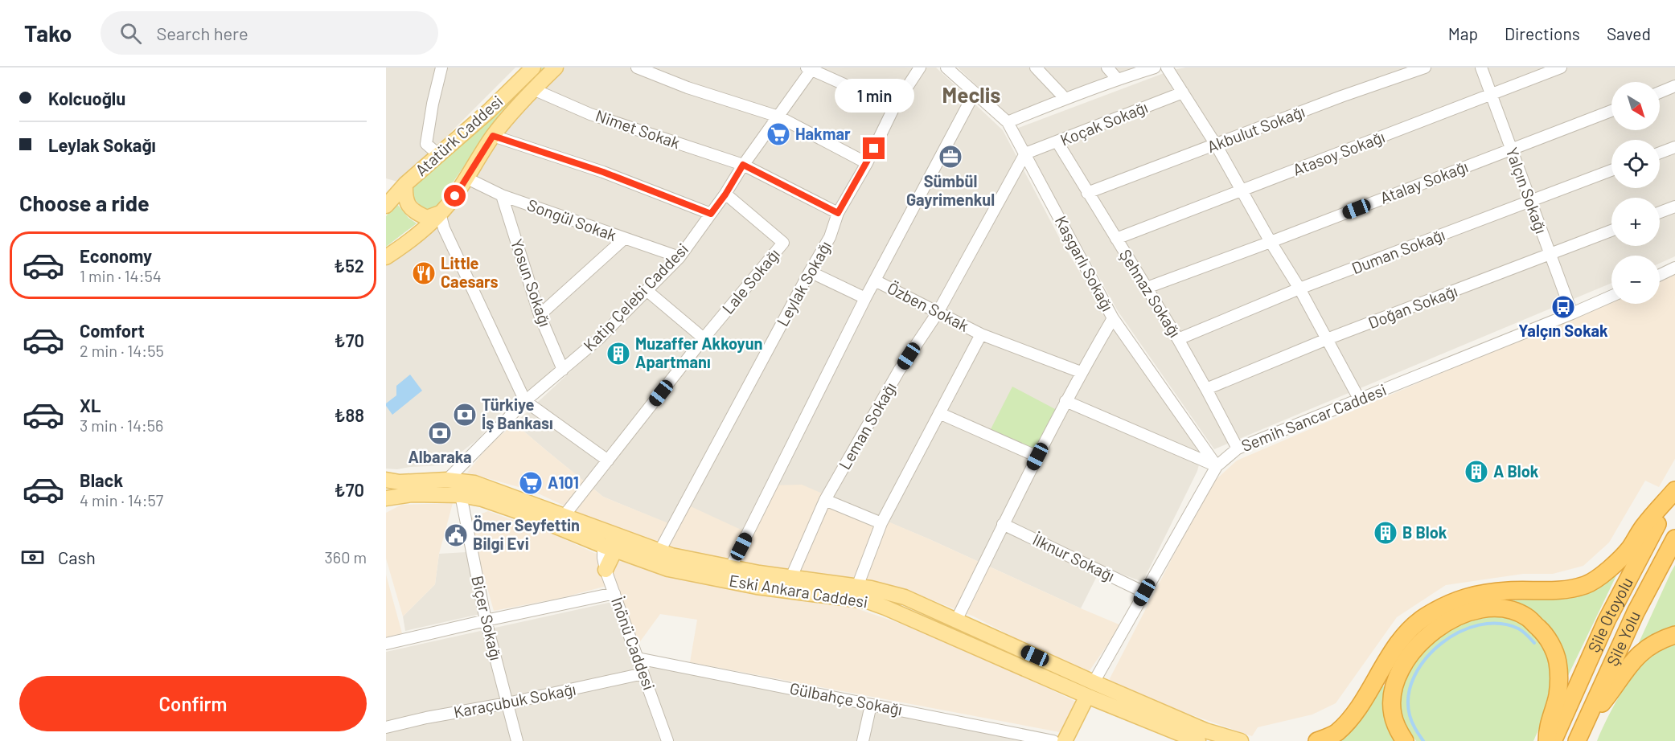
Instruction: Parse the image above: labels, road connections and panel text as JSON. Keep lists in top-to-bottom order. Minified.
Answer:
{"streets":{"highway":["Şile Otoyolu","Şile Yolu"],"main road":["Atatürk Caddesi","Eski Ankara Caddesi"],"street":["Koçak Sokağı","Nimet Sokak","Akbulut Sokağı","Atasoy Sokağı","Atalay Sokağı","Yalçın Sokağı","Songül Sokak","Duman Sokağı","Kaşgarlı Sokağı","Lale Sokağı","Yosun Sokağı","Leylak Sokağı","Şehnaz Sokağı","Katip Çelebi Caddesi","Özben Sokak","Doğan Sokağı","Semih Sancar Caddesi","Leman Sokağı","İlknur Sokağı","Biçer Sokağı","İnönü Caddesi","Gülbahçe Sokağı","Karaçubuk Sokağı"]},"crossings":[["Koçak Sokağı","Kaşgarlı Sokağı"],["Koçak Sokağı","Şehnaz Sokağı"],["Koçak Sokağı","Leman Sokağı"],["Nimet Sokak","Atatürk Caddesi"],["Nimet Sokak","Leylak Sokağı"],["Nimet Sokak","Katip Çelebi Caddesi"],["Akbulut Sokağı","Şehnaz Sokağı"],["Atatürk Caddesi","Songül Sokak"],["Atasoy Sokağı","Yalçın Sokağı"],["Atasoy Sokağı","Şehnaz Sokağı"],["Atalay Sokağı","Yalçın Sokağı"],["Atalay Sokağı","Şehnaz Sokağı"],["Yalçın Sokağı","Duman Sokağı"],["Yalçın Sokağı","Doğan Sokağı"],["Yalçın Sokağı","Semih Sancar Caddesi"],["Songül Sokak","Yosun Sokağı"],["Songül Sokak","Katip Çelebi Caddesi"],["Duman Sokağı","Şehnaz Sokağı"],["Kaşgarlı Sokağı","Semih Sancar Caddesi"],["Kaşgarlı Sokağı","Leman Sokağı"],["Lale Sokağı","Katip Çelebi Caddesi"],["Lale Sokağı","Eski Ankara Caddesi"],["Yosun Sokağı","Katip Çelebi Caddesi"],["Leylak Sokağı","Eski Ankara Caddesi"],["Şehnaz Sokağı","Doğan Sokağı"],["Şehnaz Sokağı","Semih Sancar Caddesi"],["Katip Çelebi Caddesi","Eski Ankara Caddesi"],["Özben Sokak","Leman Sokağı"],["Semih Sancar Caddesi","İlknur Sokağı"],["Semih Sancar Caddesi","Eski Ankara Caddesi"],["Leman Sokağı","Eski Ankara Caddesi"],["Eski Ankara Caddesi","Biçer Sokağı"],["Biçer Sokağı","Karaçubuk Sokağı"],["İnönü Caddesi","Gülbahçe Sokağı"],["İnönü Caddesi","Karaçubuk Sokağı"]],"districts":["Meclis"],"places":{"supermarket":["Hakmar","A101"],"office":["Sümbül Gayrimenkul"],"restaurant":["Little Caesars"],"bus stop":["Yalçın Sokak"],"building":["Muzaffer Akkoyun Apartmanı","A Blok","B Blok"],"bank":["Türkiye İş Bankası","Albaraka"],"public building":["Ömer Seyfettin Bilgi Evi"]},"north":"bottom right","page":{"header":"Tako","search":"Search here","nav":["Map","Directions","Saved"],"banner":["Kolcuoğlu","Leylak Sokağı"],"bubble":"1 min","map_buttons":["+","−"],"heading":"Choose a ride","list":[{"name":"Economy","note":"1 min · 14:54","value":"₺52"},{"name":"Comfort","note":"2 min · 14:55","value":"₺70"},{"name":"XL","note":"3 min · 14:56","value":"₺88"},{"name":"Black","note":"4 min · 14:57","value":"₺70"}],"pay":["Cash","360 m"],"buttons":"Confirm"}}
